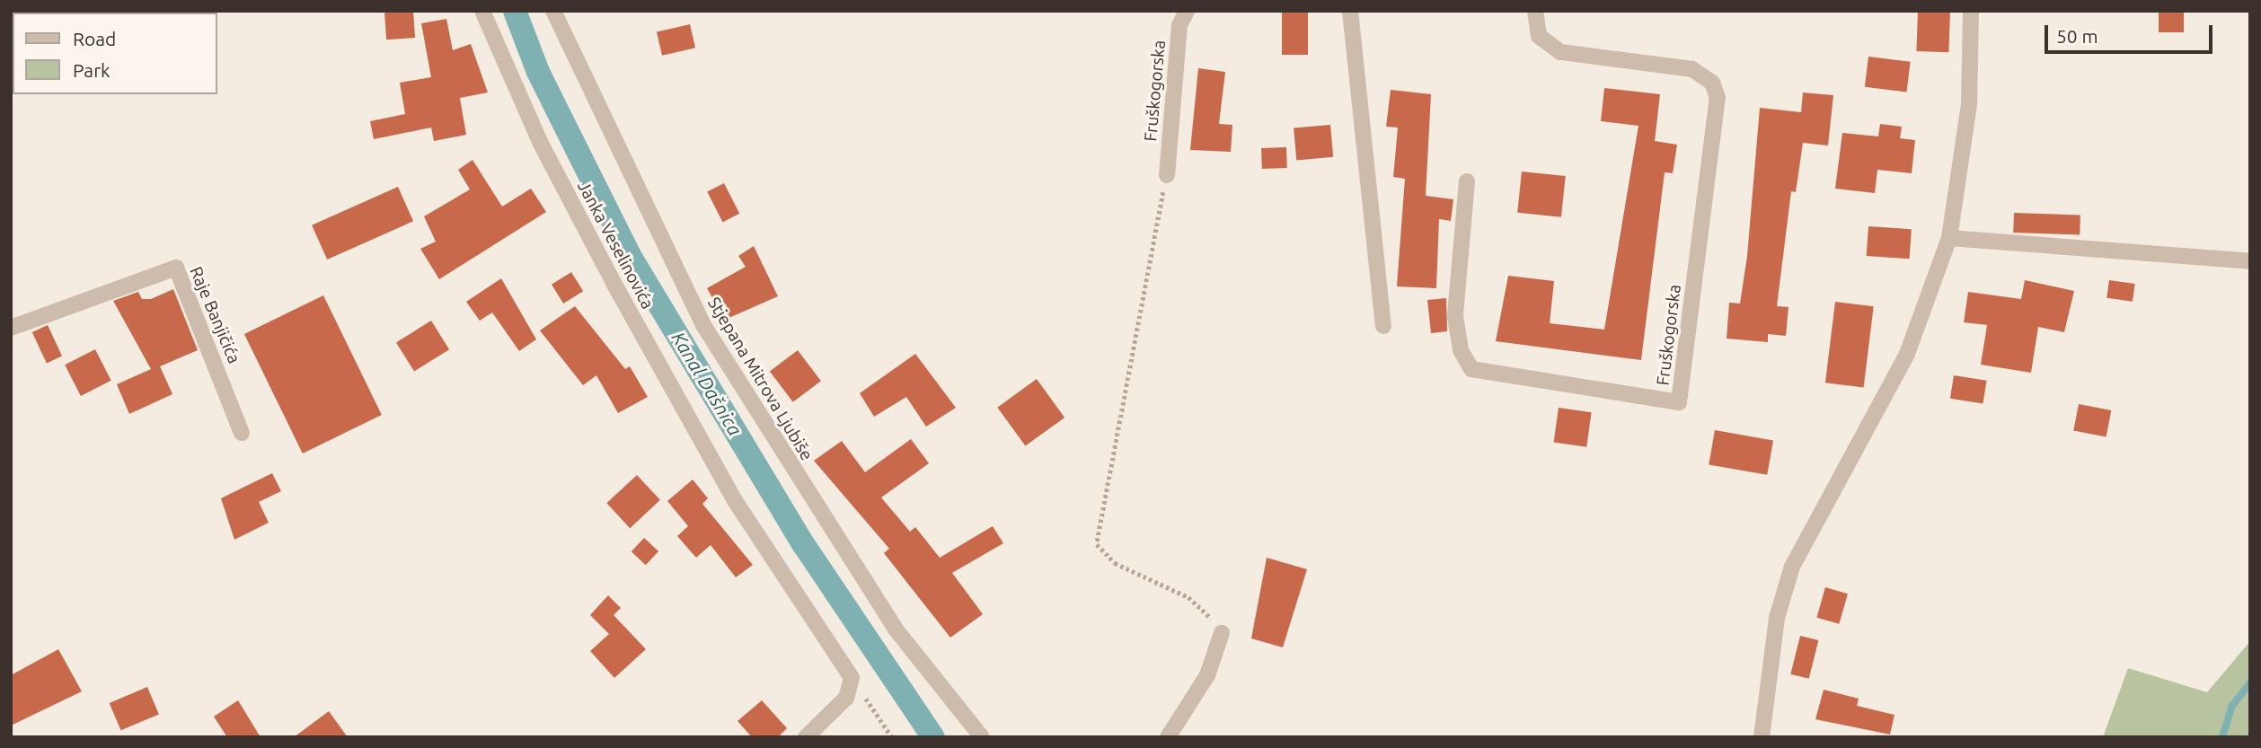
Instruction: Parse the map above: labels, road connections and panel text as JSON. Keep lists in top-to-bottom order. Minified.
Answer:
{"streets":{"street":["Fruškogorska","Janka Veselinovića","Raje Banjičića","Stjepana Mitrova Ljubiše"]},"water":["Kanal Dašnica"],"legend":["Road","Park"],"scale_bar":"50 m"}
